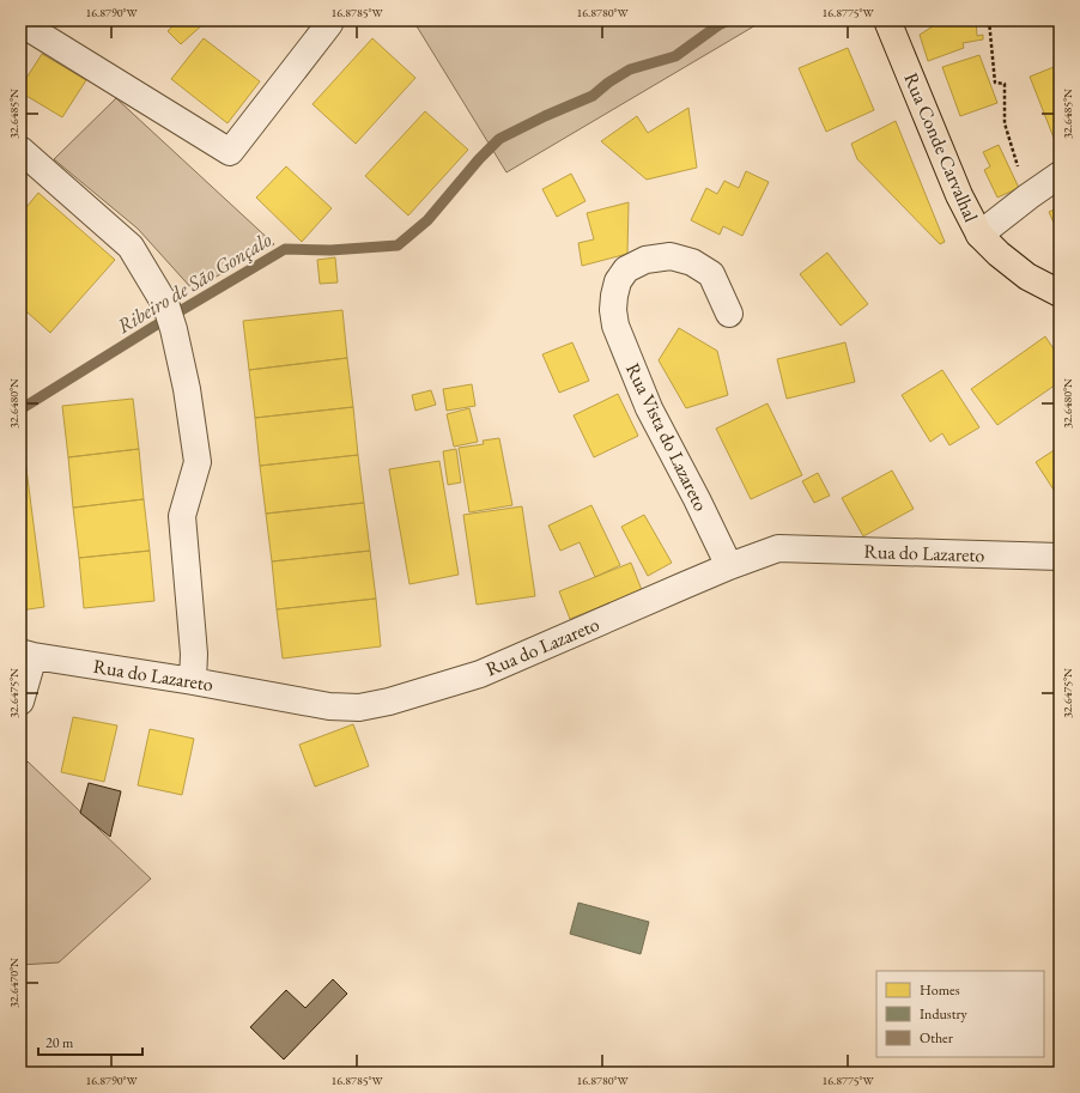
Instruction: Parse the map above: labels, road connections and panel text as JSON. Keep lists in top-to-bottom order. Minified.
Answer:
{"streets":{"main road":["Rua Conde Carvalhal"],"street":["Rua Vista do Lazareto","Rua do Lazareto"]},"crossings":[["Rua Vista do Lazareto","Rua do Lazareto"]],"water":["Ribeiro de São Gonçalo"],"legend":["Homes","Industry","Other"],"scale_bar":"20 m","coordinates":["16.8790°W","16.8785°W","16.8780°W","16.8775°W","32.6485°N","32.6480°N","32.6475°N","32.6470°N"]}
